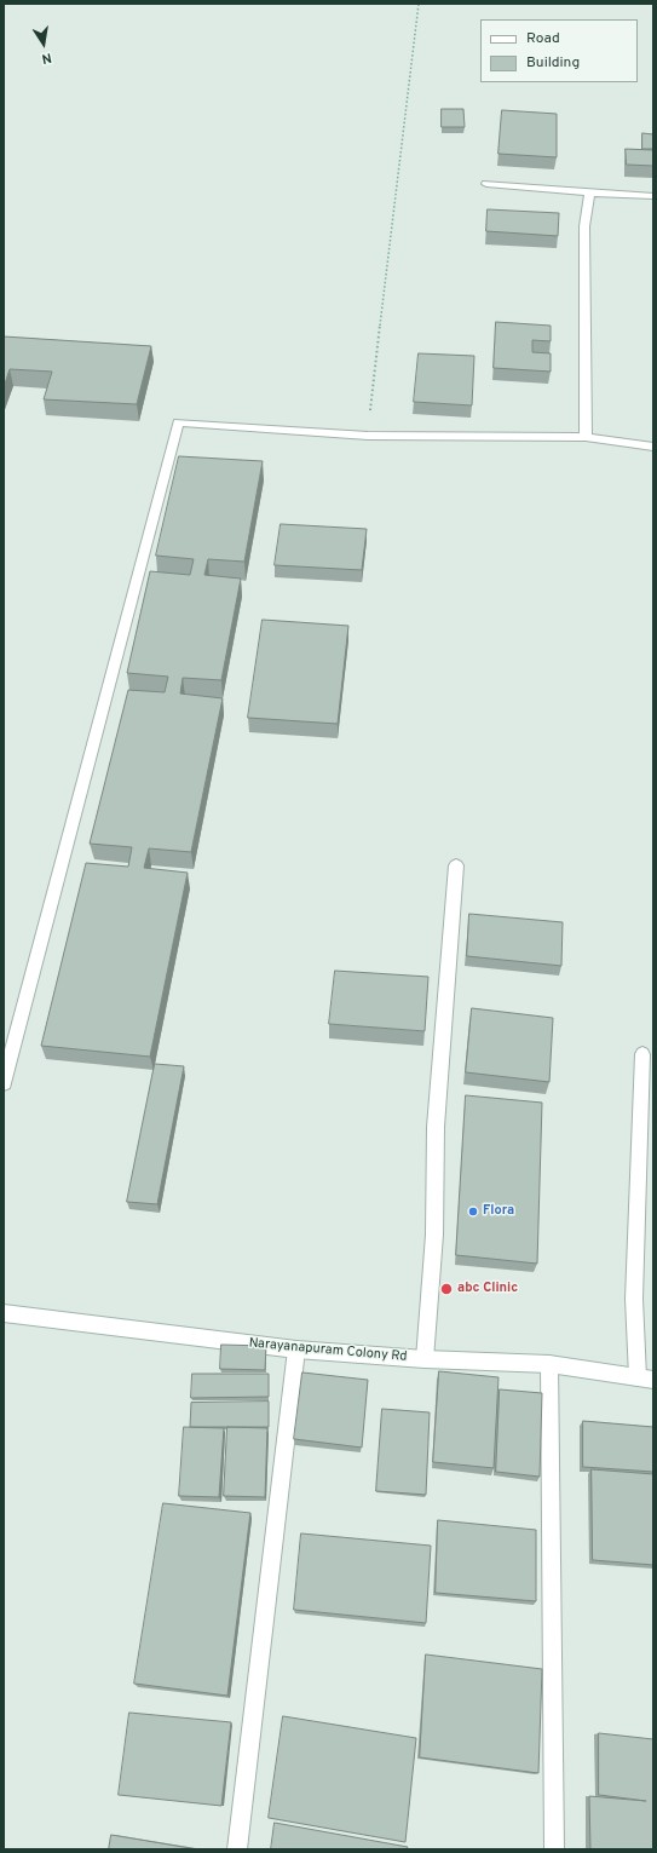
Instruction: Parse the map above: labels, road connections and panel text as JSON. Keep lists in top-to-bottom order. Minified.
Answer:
{"streets":{"street":["Narayanapuram Colony Rd"]},"places":["Flora","abc Clinic"],"legend":["Road","Building"],"north":"bottom"}
